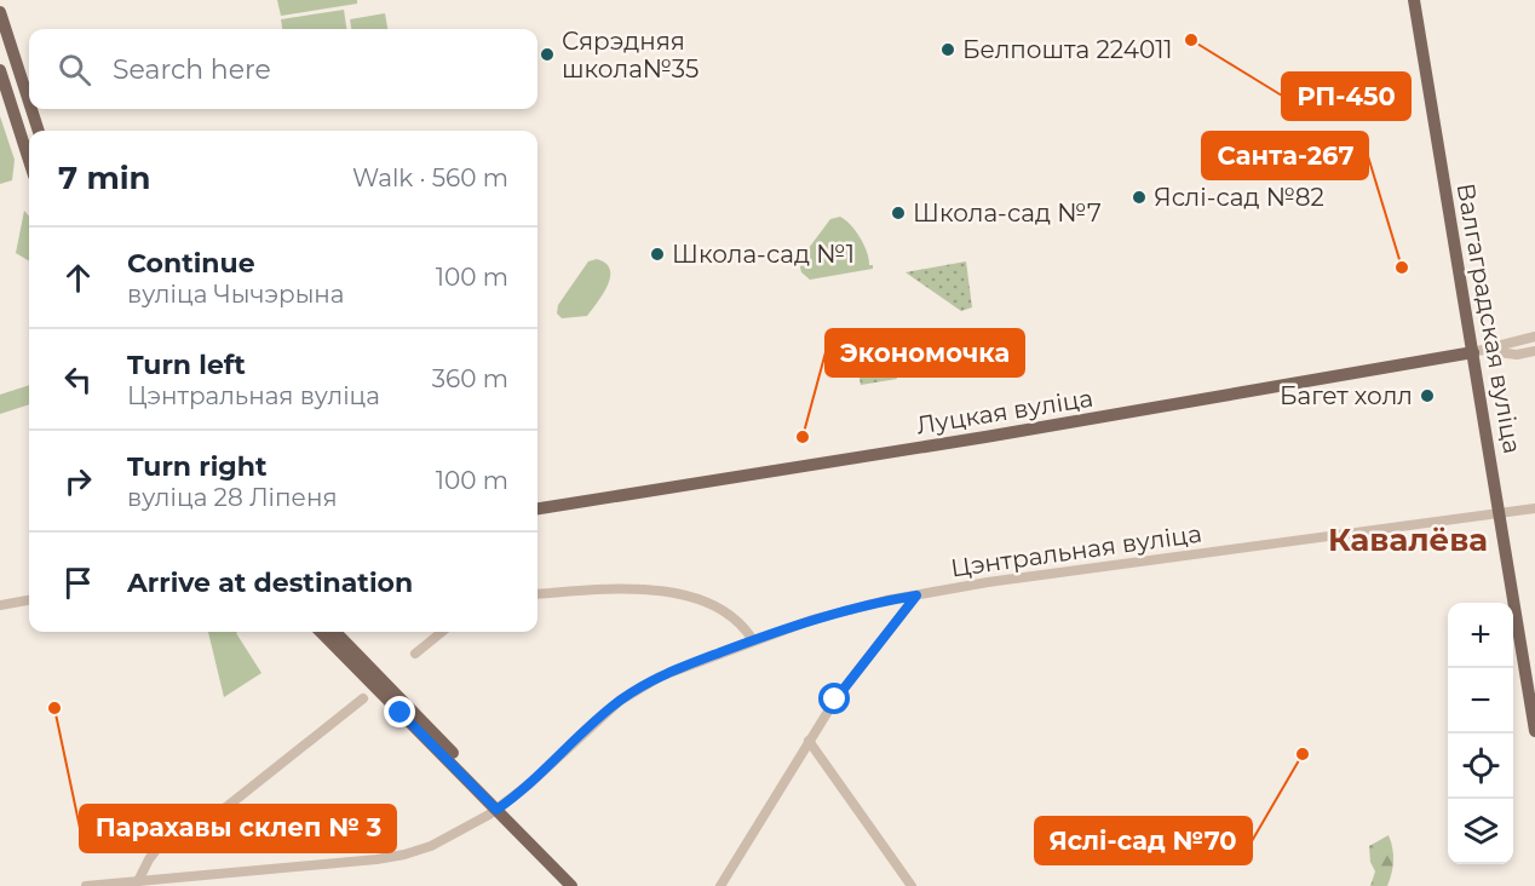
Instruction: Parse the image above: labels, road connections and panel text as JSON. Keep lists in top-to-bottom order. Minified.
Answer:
{"streets":{"main road":["Валгаградская вуліца","Луцкая вуліца"],"street":["Цэнтральная вуліца"]},"crossings":[["Валгаградская вуліца","Луцкая вуліца"],["Валгаградская вуліца","Цэнтральная вуліца"]],"districts":["Кавалёва"],"places":["РП-450","Белпошта 224011","Сярэдняя школа№35","Яслі-сад №82","Школа-сад №7","Школа-сад №1","Санта-267","Багет холл","Экономочка","Парахавы склеп № 3","Яслі-сад №70"],"page":{"search":"Search here","heading":["7 min","Walk · 560 m"],"list":[["Continue","вуліца Чычэрына","100 m"],["Turn left","Цэнтральная вуліца","360 m"],["Turn right","вуліца 28 Ліпеня","100 m"],"Arrive at destination"],"map_buttons":["+","−"]}}
